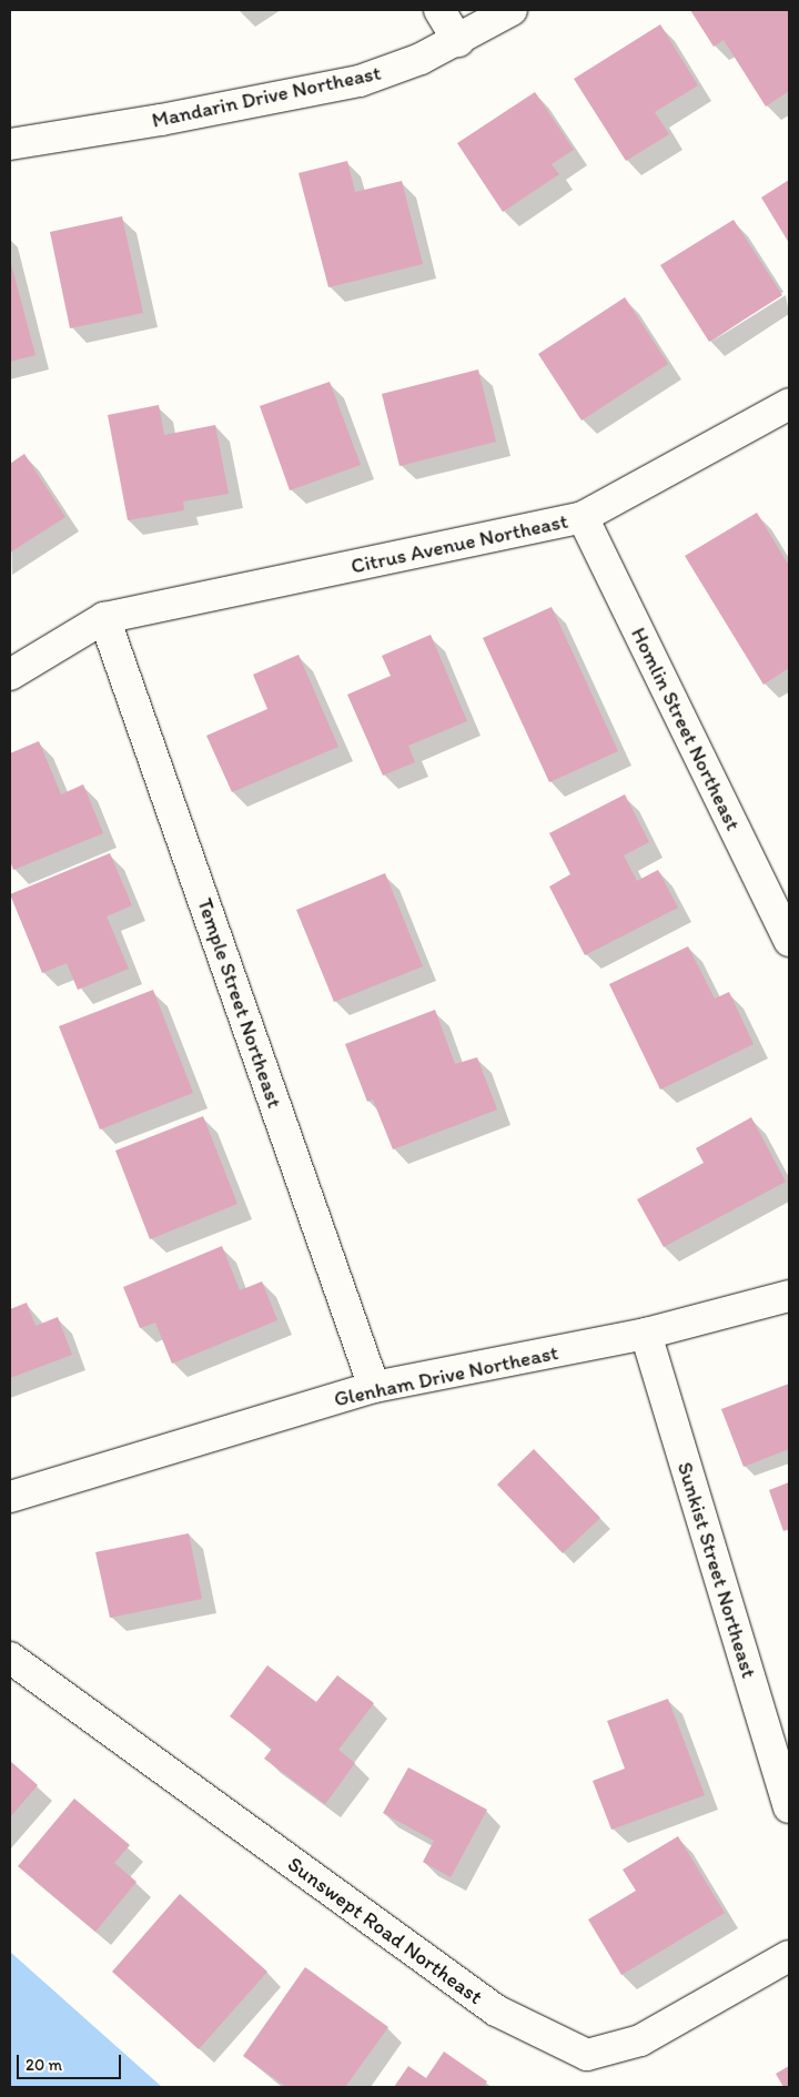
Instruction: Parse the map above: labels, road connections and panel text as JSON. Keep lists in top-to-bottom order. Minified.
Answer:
{"streets":{"street":["Mandarin Drive Northeast","Citrus Avenue Northeast","Homlin Street Northeast","Temple Street Northeast","Glenham Drive Northeast","Sunkist Street Northeast","Sunswept Road Northeast"]},"crossings":[["Citrus Avenue Northeast","Homlin Street Northeast"],["Citrus Avenue Northeast","Temple Street Northeast"],["Temple Street Northeast","Glenham Drive Northeast"],["Glenham Drive Northeast","Sunkist Street Northeast"]],"scale_bar":"20 m"}
